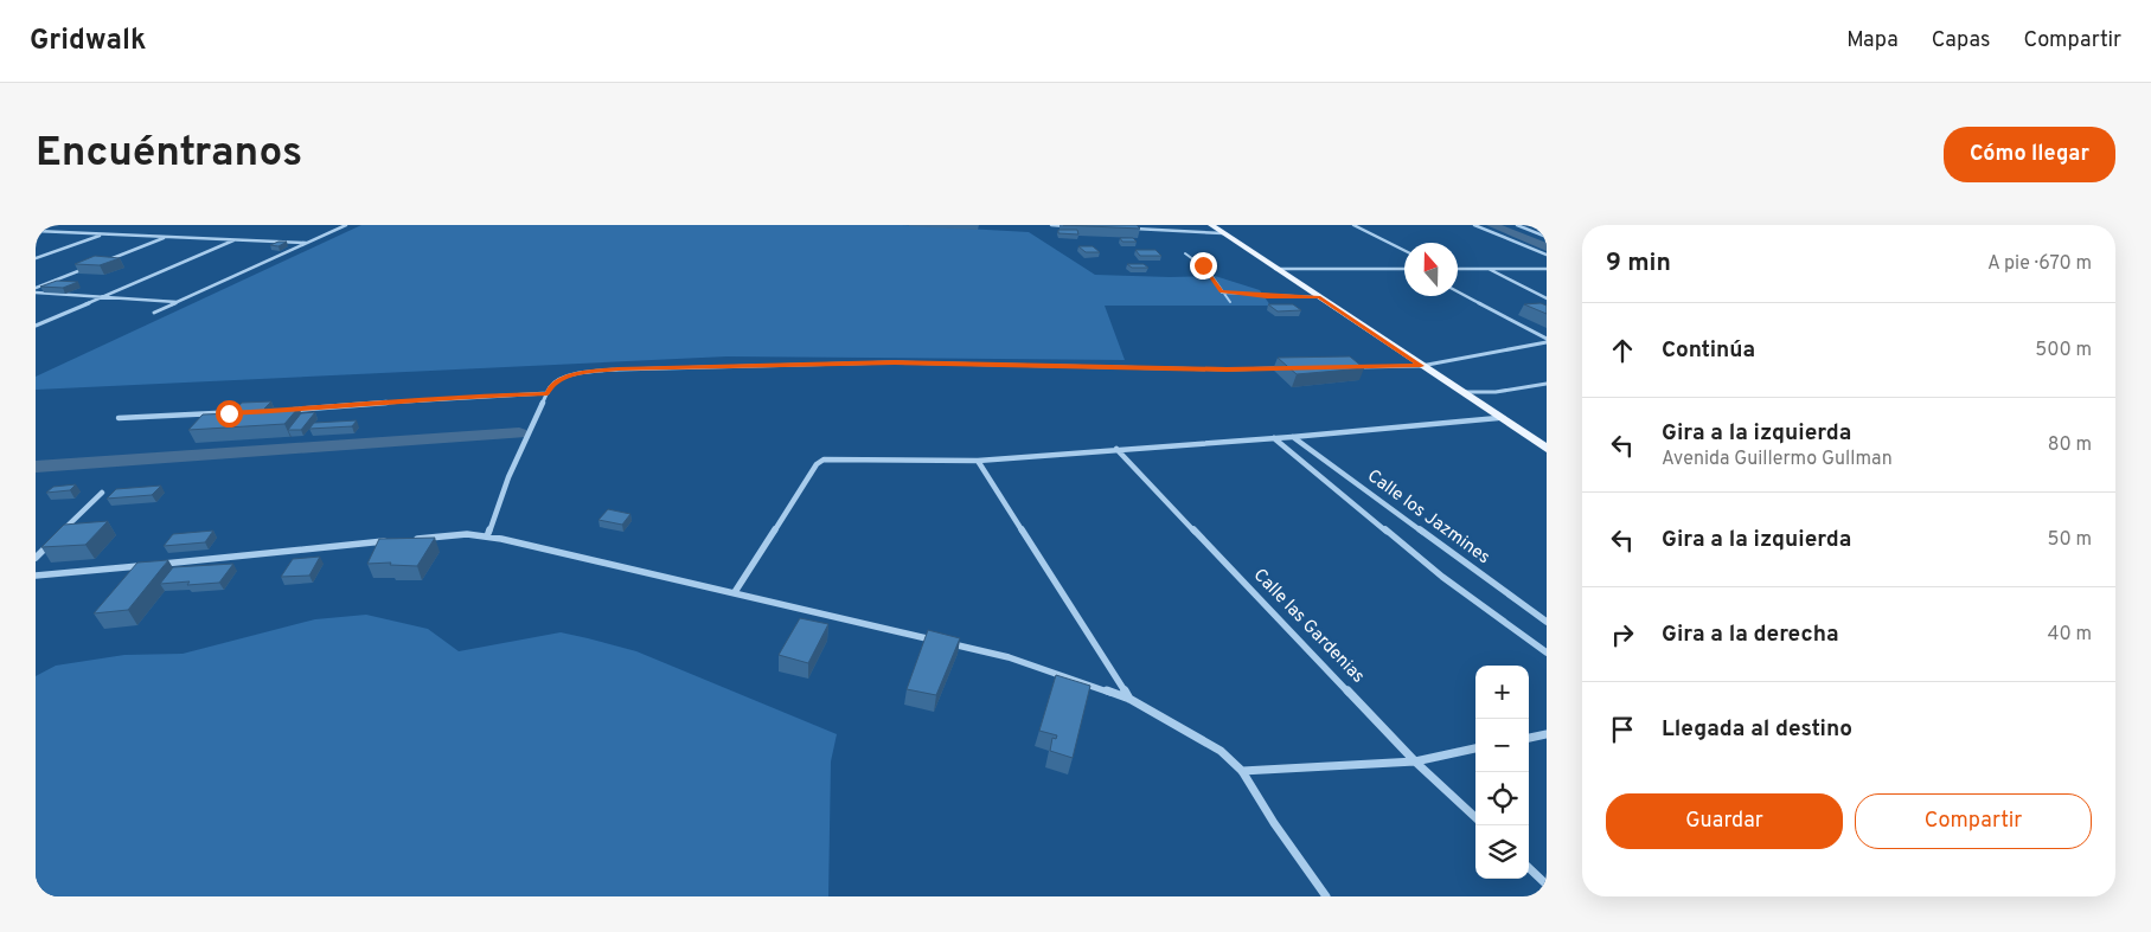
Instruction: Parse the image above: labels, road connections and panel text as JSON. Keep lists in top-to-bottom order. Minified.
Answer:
{"streets":{"street":["Calle los Jazmines","Calle las Gardenias"]},"north":"top","page":{"header":"Gridwalk","nav":["Mapa","Capas","Compartir"],"buttons":["Cómo llegar",["Guardar","Compartir"]],"title":"Encuéntranos","heading":["9 min","A pie · 670 m"],"list":[["Continúa","500 m"],["Gira a la izquierda","Avenida Guillermo Gullman","80 m"],["Gira a la izquierda","50 m"],["Gira a la derecha","40 m"],"Llegada al destino"],"map_buttons":["+","−"]}}
